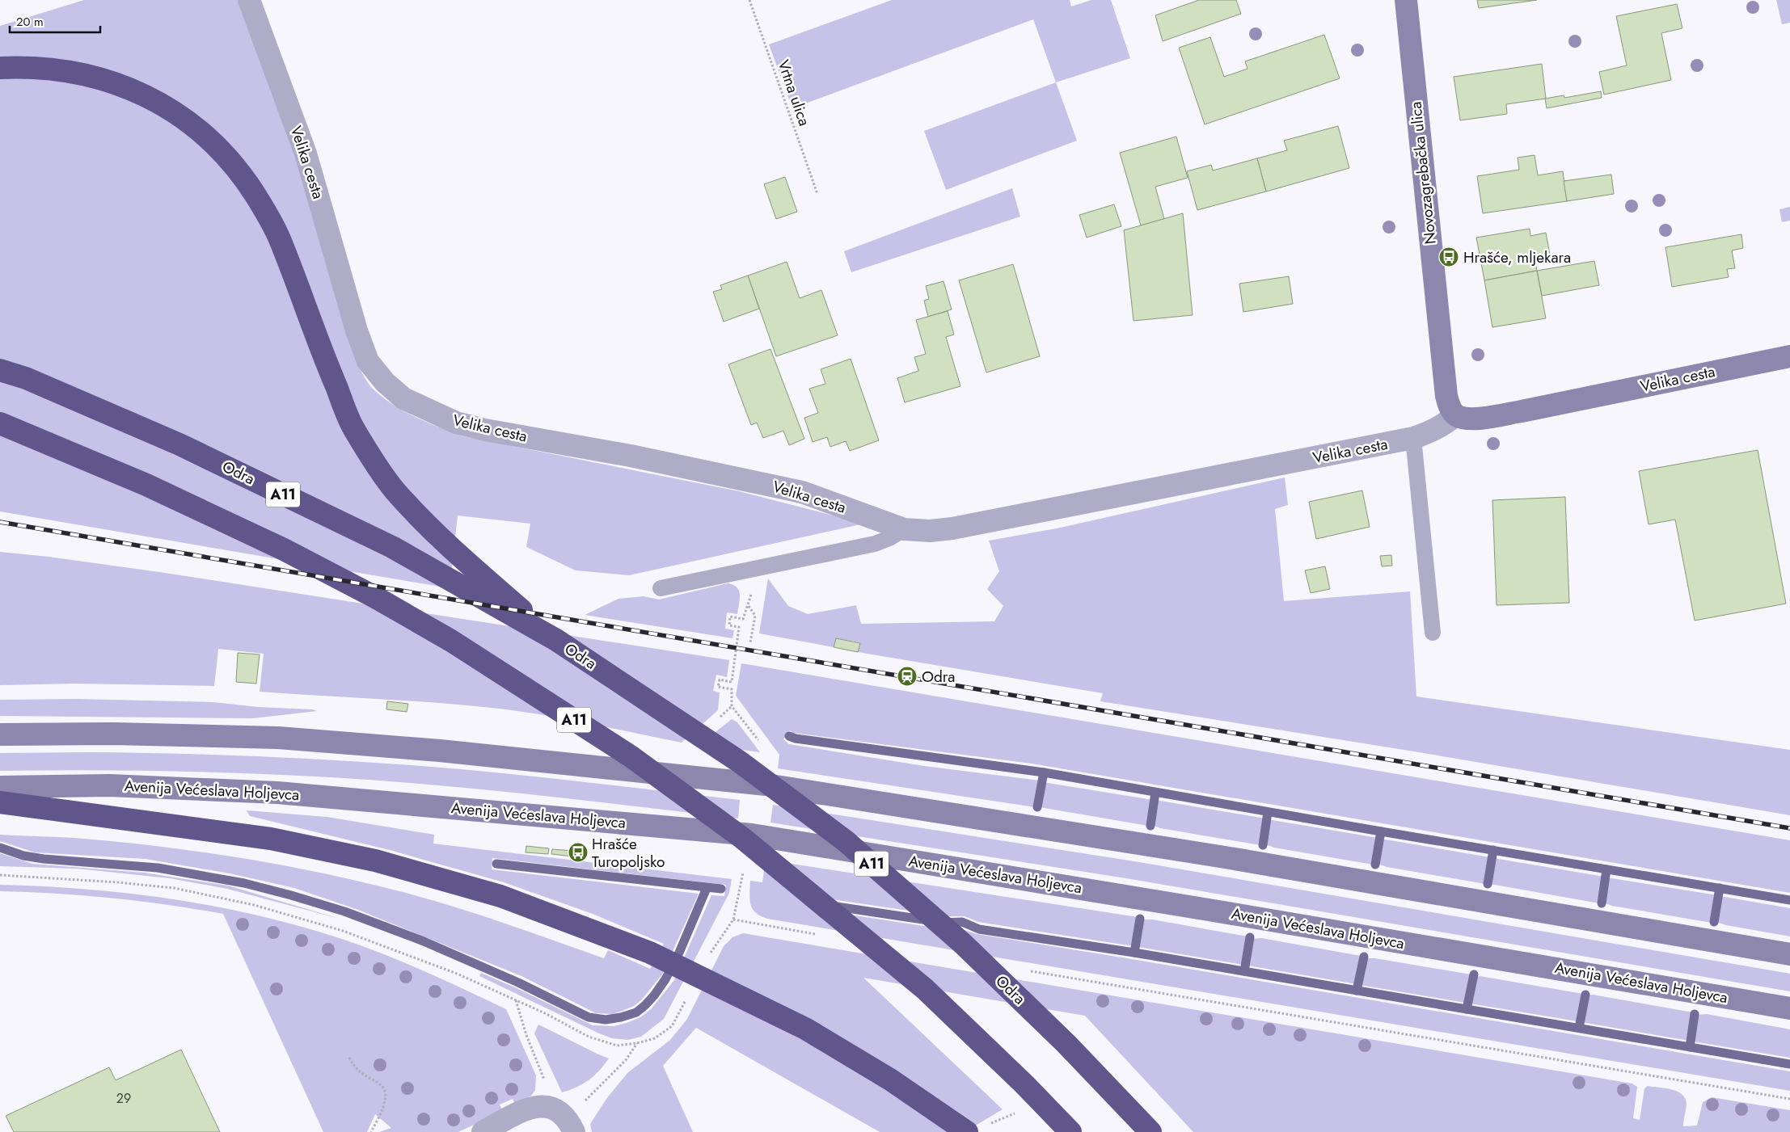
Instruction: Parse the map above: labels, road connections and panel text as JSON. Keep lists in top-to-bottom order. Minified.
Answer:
{"streets":{"highway":["Odra","A11"],"main road":["Velika cesta","Novozagrebačka ulica","Avenija Većeslava Holjevca"],"path":["Vrtna ulica"]},"crossings":[["Velika cesta","Novozagrebačka ulica"]],"places":{"bus stop":["Hrašće, mljekara","Hrašće Turopoljsko"],"station":["Odra"]},"house_numbers":["29"],"scale_bar":"20 m"}
